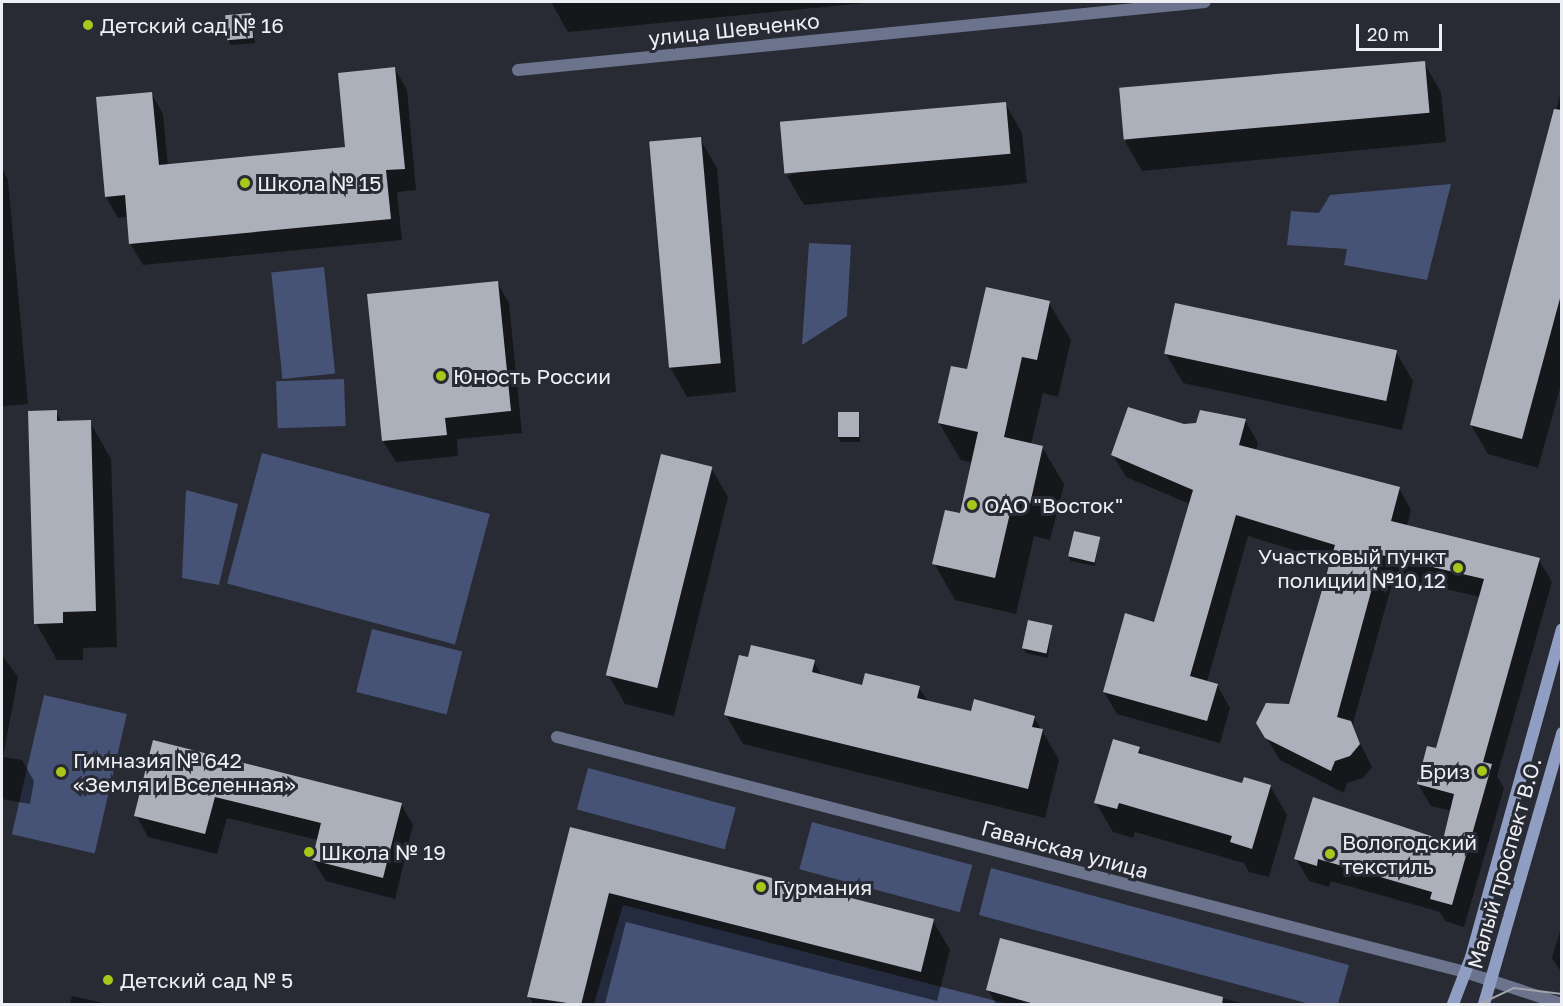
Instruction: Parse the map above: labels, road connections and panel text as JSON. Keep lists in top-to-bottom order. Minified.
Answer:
{"streets":{"main road":["Малый проспект В.О."],"street":["улица Шевченко","Гаванская улица"]},"crossings":[["Гаванская улица","Малый проспект В.О."]],"places":["Детский сад № 16","Школа № 15","Юность России","ОАО \"Восток\"","Участковый пункт полиции №10,12","Бриз","Гимназия № 642 «Земля и Вселенная»","Школа № 19","Вологодский текстиль","Гурмания","Детский сад № 5"],"scale_bar":"20 m"}
